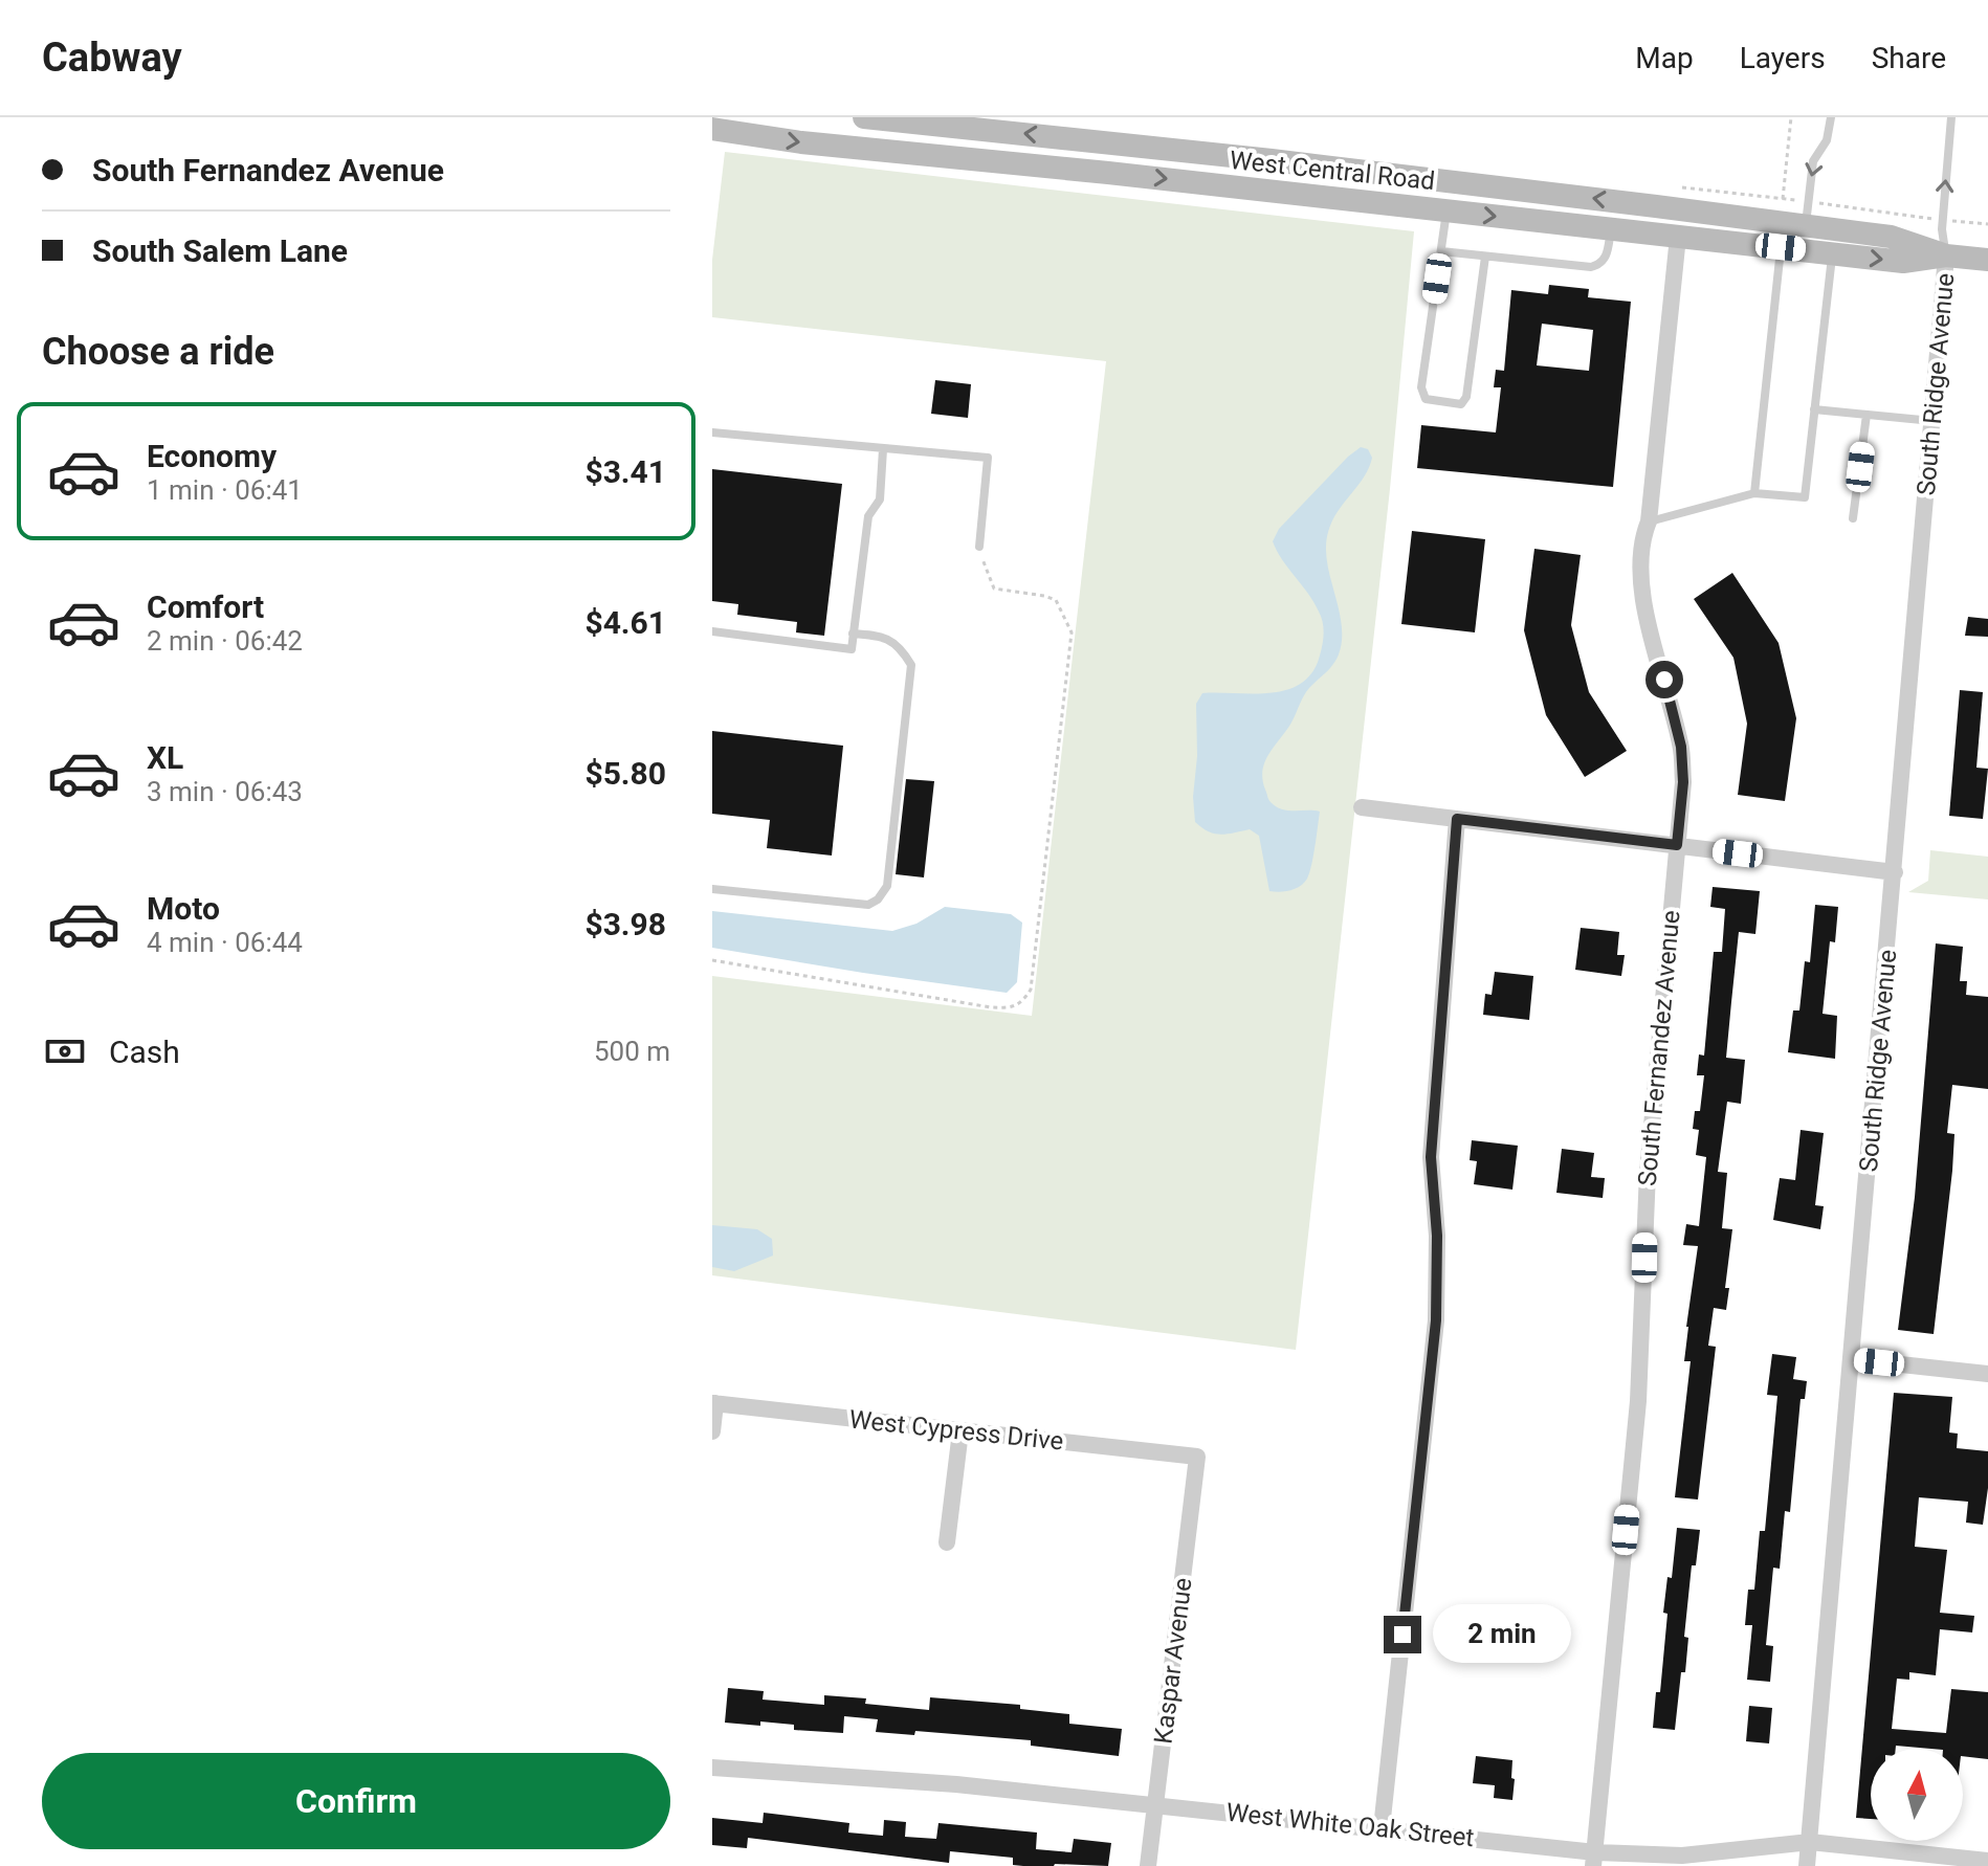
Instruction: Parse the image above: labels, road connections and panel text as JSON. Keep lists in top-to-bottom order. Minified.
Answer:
{"streets":{"main road":["West Central Road"],"street":["South Ridge Avenue","South Fernandez Avenue","West Cypress Drive","Kaspar Avenue","West White Oak Street"]},"crossings":[["West Central Road","South Ridge Avenue"],["West Central Road","South Fernandez Avenue"],["South Ridge Avenue","West White Oak Street"],["South Fernandez Avenue","West White Oak Street"],["West Cypress Drive","Kaspar Avenue"],["Kaspar Avenue","West White Oak Street"]],"north":"top","page":{"header":"Cabway","nav":["Map","Layers","Share"],"banner":["South Fernandez Avenue","South Salem Lane"],"heading":"Choose a ride","list":[{"name":"Economy","note":"1 min · 06:41","value":"$3.41"},{"name":"Comfort","note":"2 min · 06:42","value":"$4.61"},{"name":"XL","note":"3 min · 06:43","value":"$5.80"},{"name":"Moto","note":"4 min · 06:44","value":"$3.98"}],"pay":["Cash","500 m"],"bubble":"2 min","buttons":"Confirm"}}
